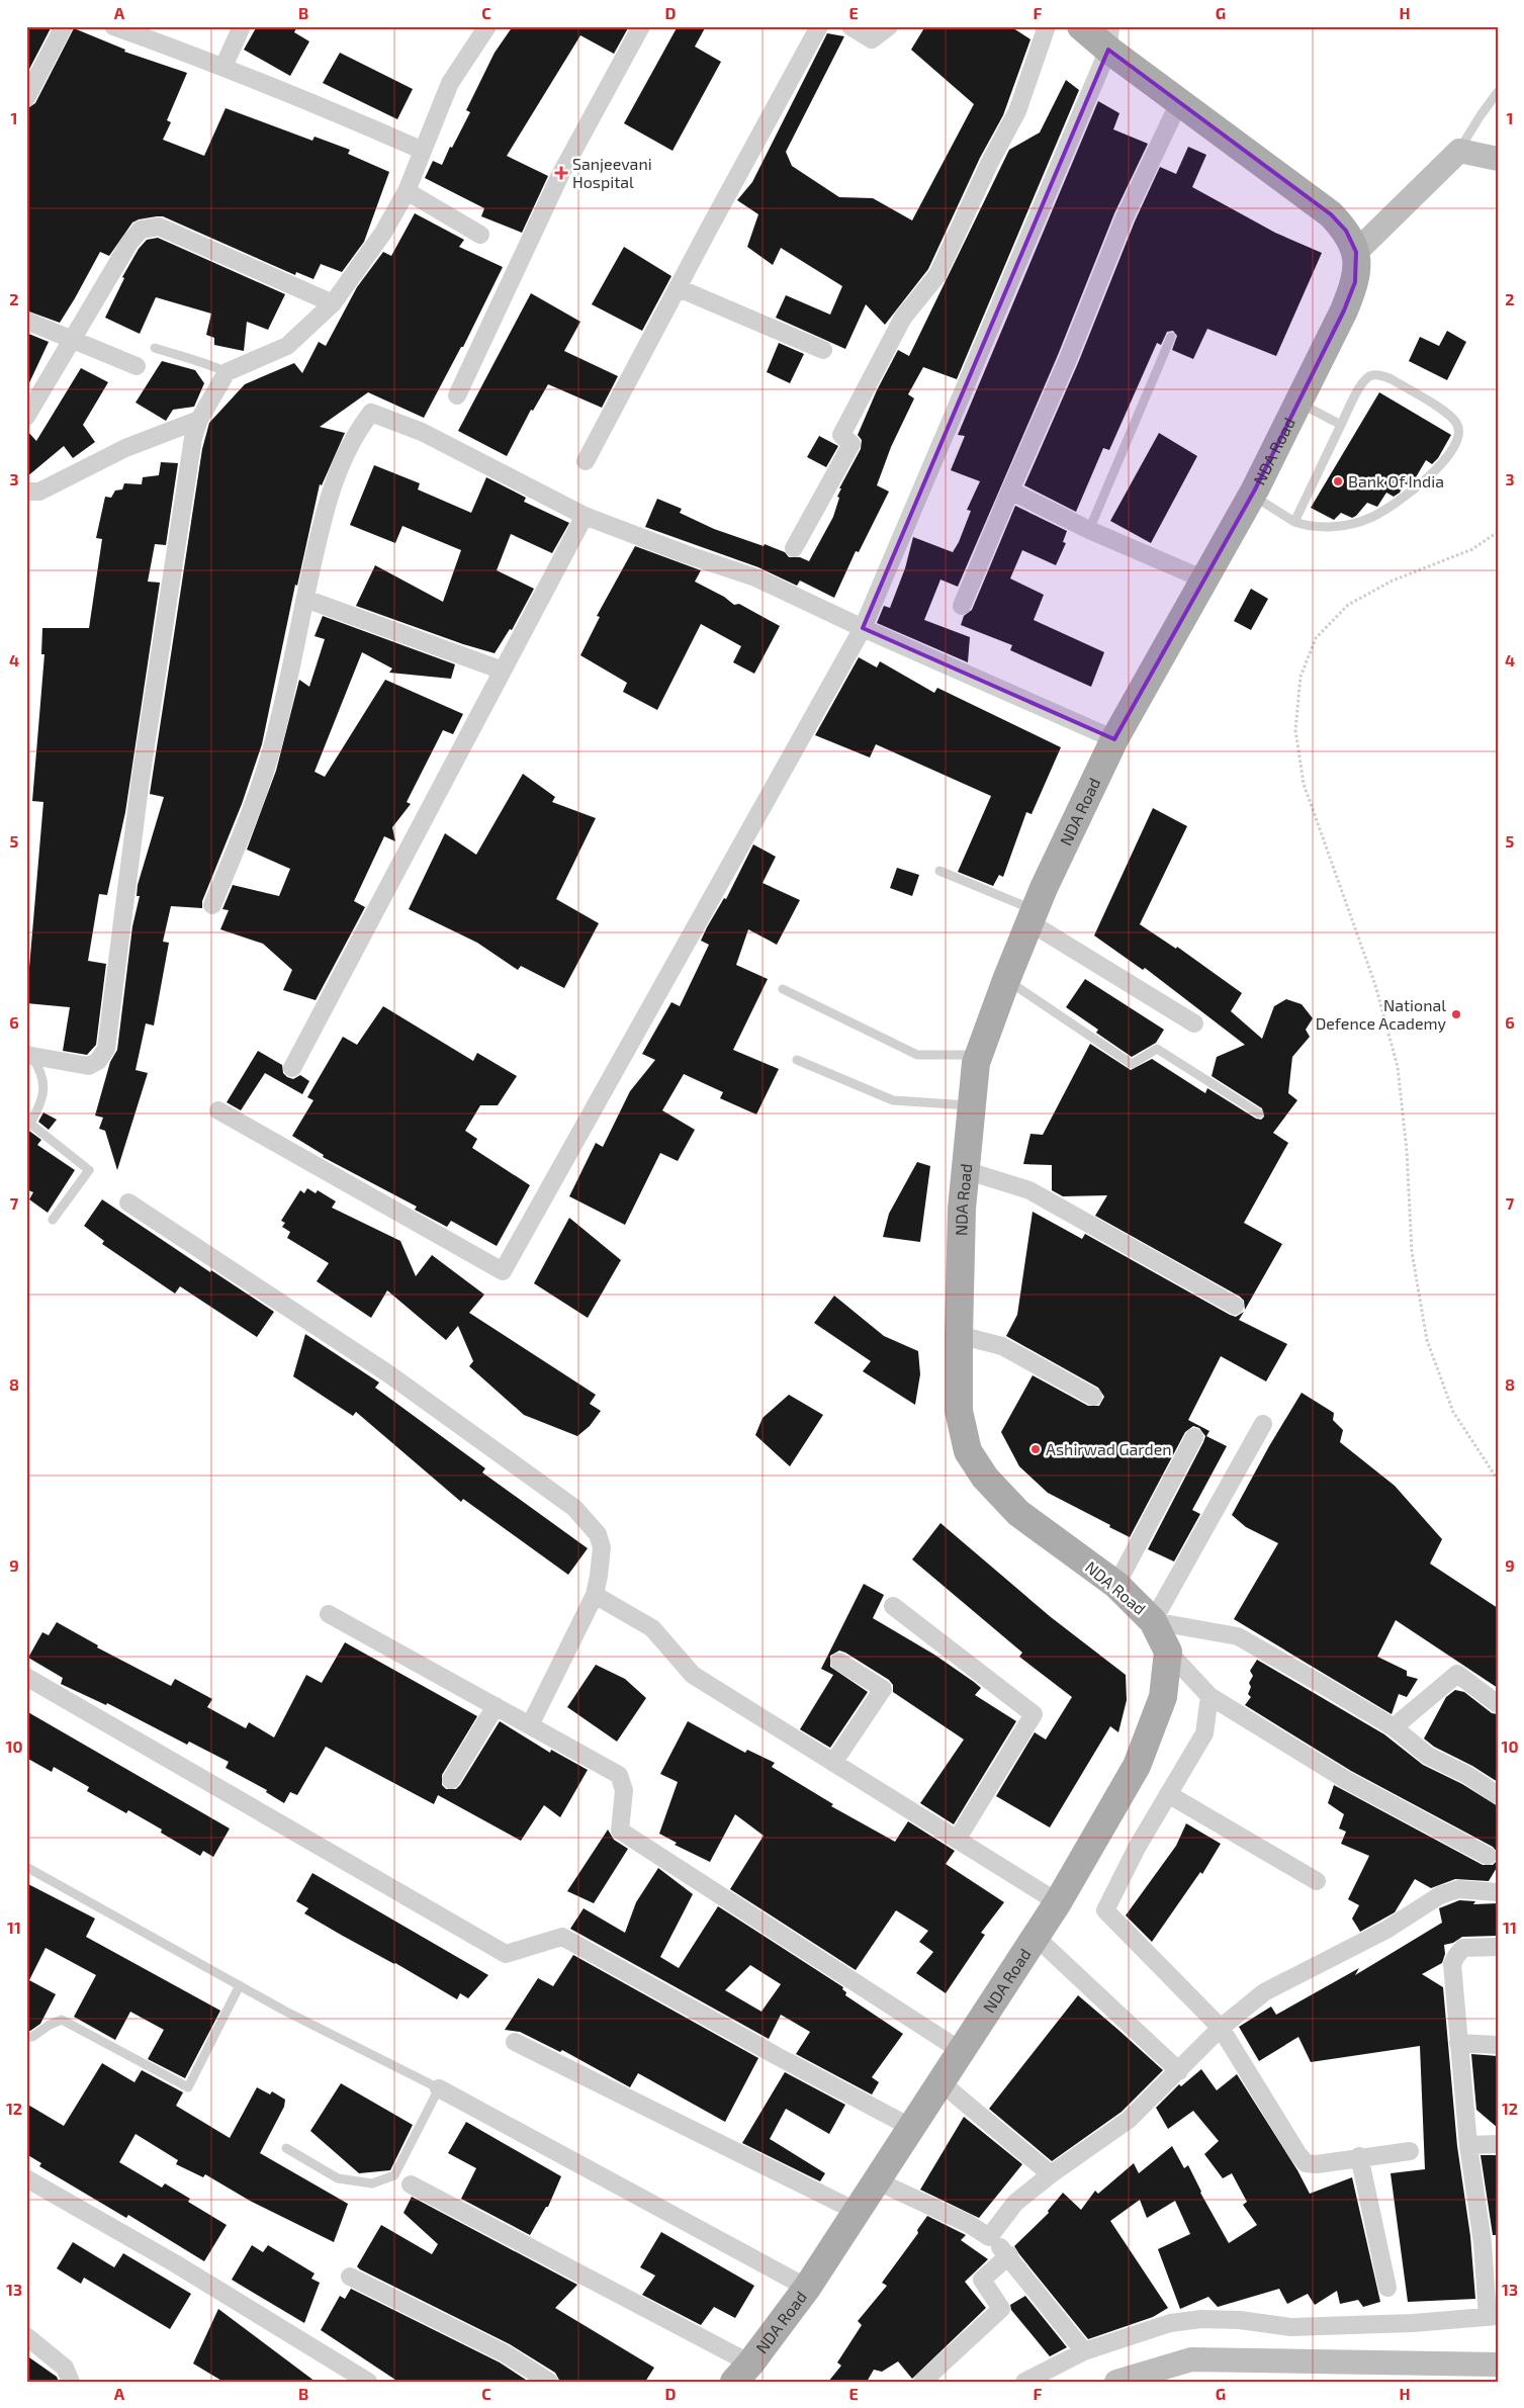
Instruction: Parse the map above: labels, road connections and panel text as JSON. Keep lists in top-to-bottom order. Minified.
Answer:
{"streets":{"main road":["NDA Road"]},"places":{"health":["Sanjeevani Hospital"],"other":["Bank Of India","National Defence Academy","Ashirwad Garden"]},"grid":{"columns":["A","B","C","D","E","F","G","H"],"rows":["1","2","3","4","5","6","7","8","9","10","11","12","13"]}}
